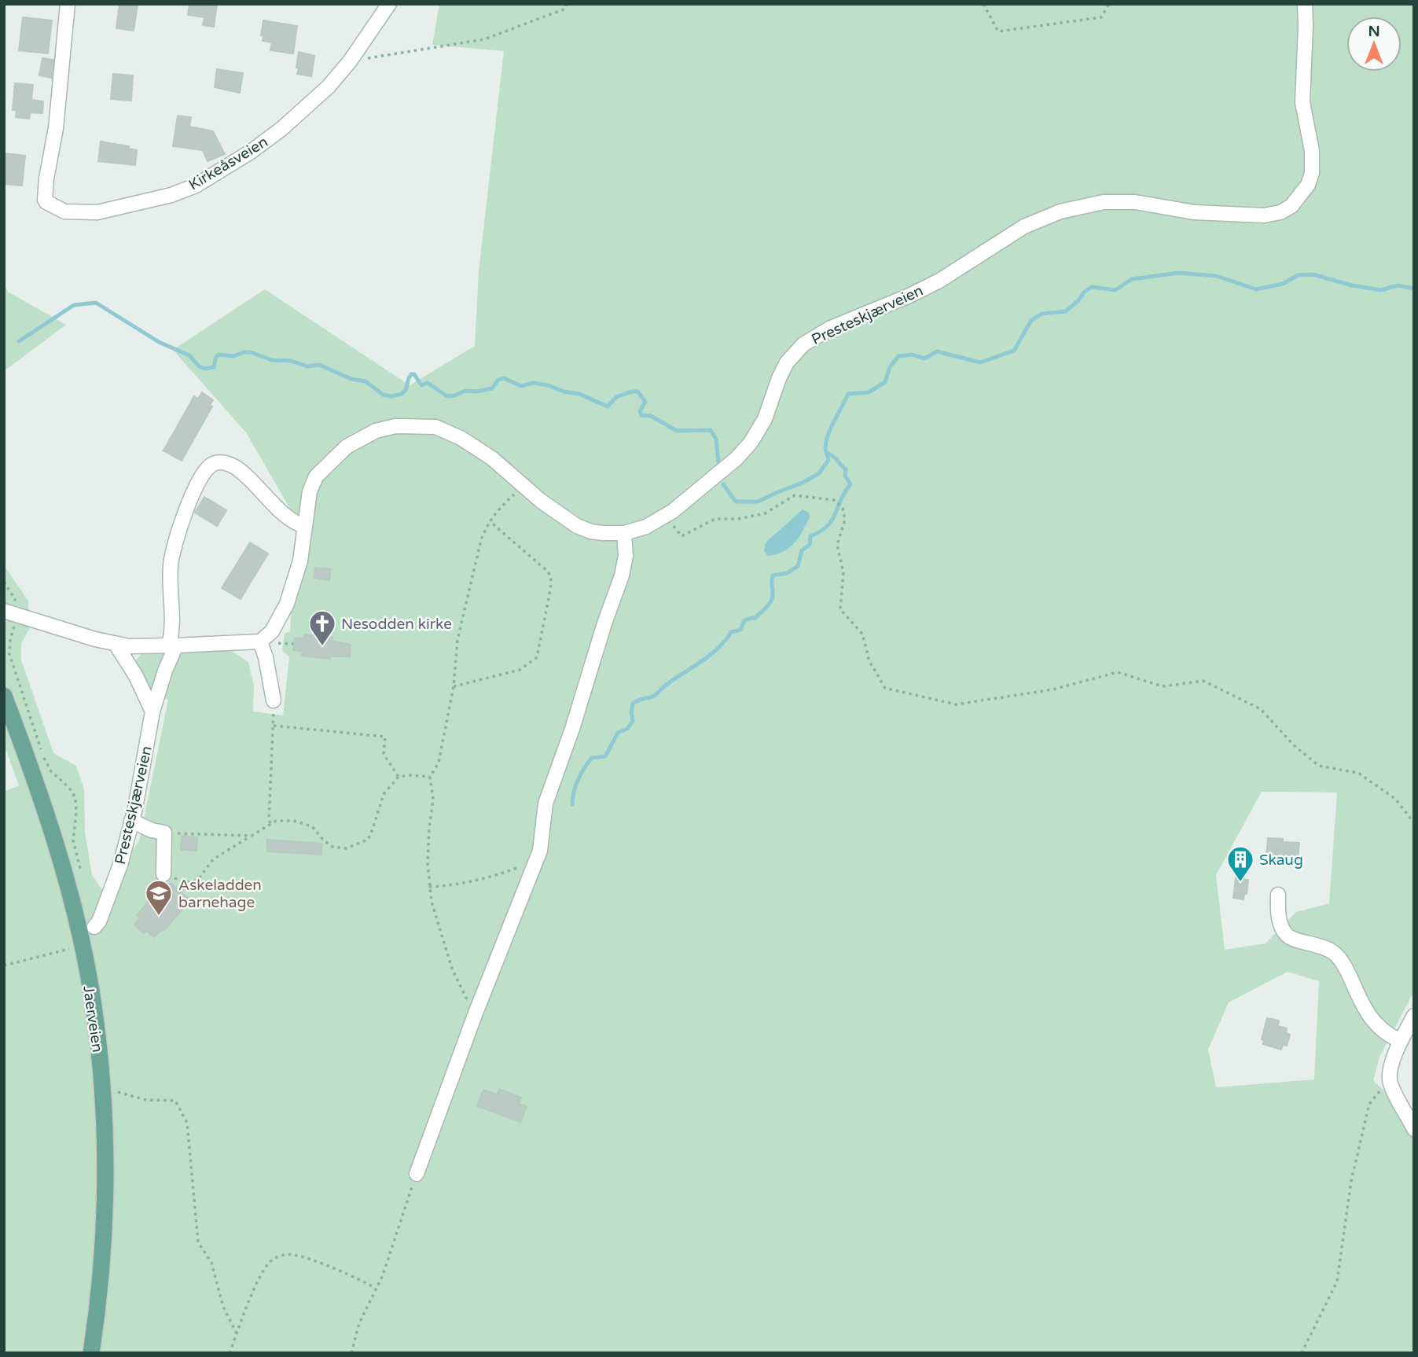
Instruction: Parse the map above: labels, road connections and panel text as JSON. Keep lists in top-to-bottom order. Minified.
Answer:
{"streets":{"main road":["Jaerveien"],"street":["Kirkeåsveien","Presteskjærveien"]},"places":{"church":["Nesodden kirke"],"building":["Skaug"],"school or university":["Askeladden barnehage"]},"north":"top"}
